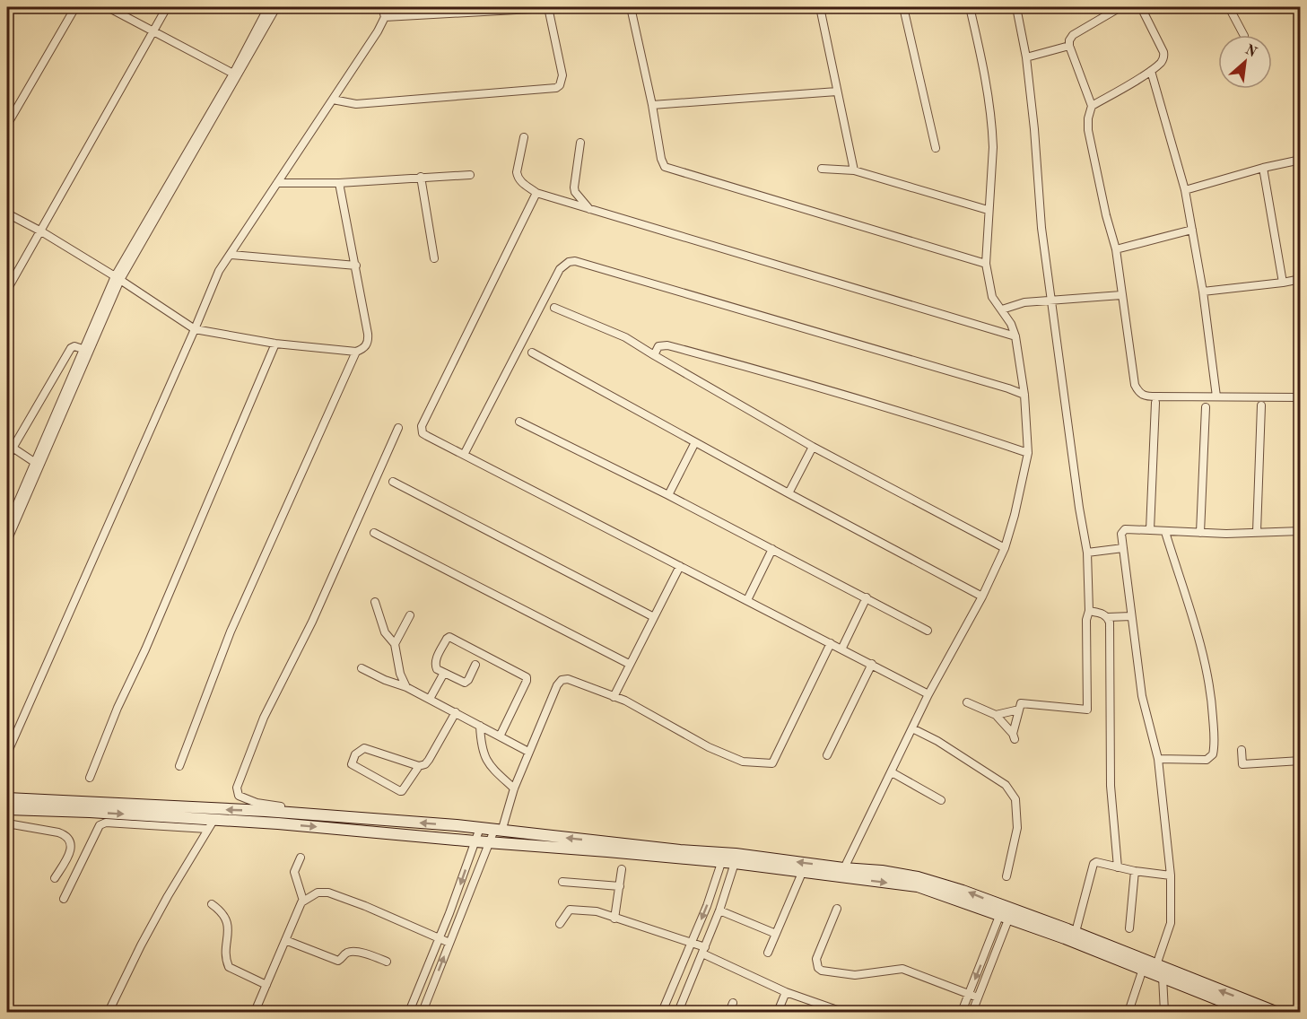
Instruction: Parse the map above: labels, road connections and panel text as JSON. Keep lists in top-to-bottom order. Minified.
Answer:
{"north":"top right"}
